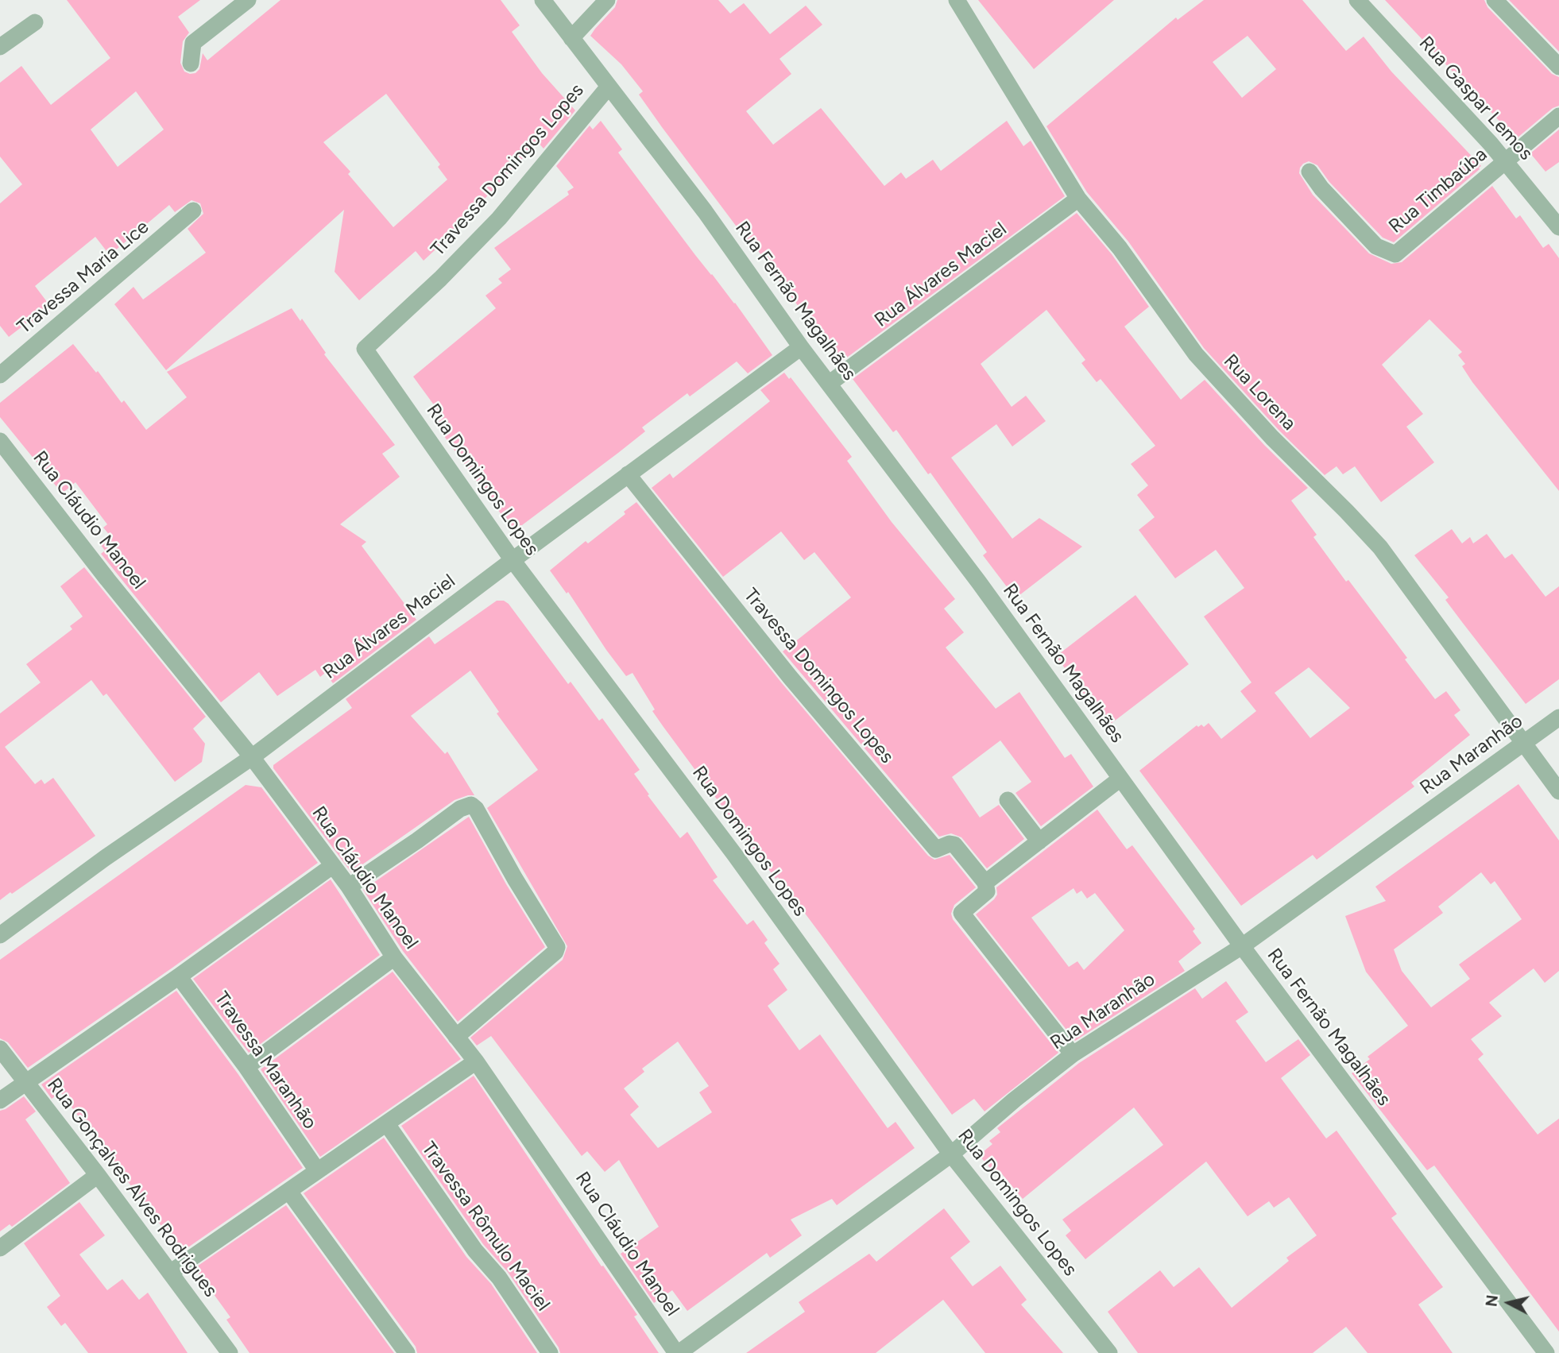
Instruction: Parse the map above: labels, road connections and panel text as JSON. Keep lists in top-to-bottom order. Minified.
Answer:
{"streets":{"street":["Rua Gaspar Lemos","Travessa Domingos Lopes","Rua Timbaúba","Rua Álvares Maciel","Travessa Maria Lice","Rua Fernão Magalhães","Rua Lorena","Rua Domingos Lopes","Rua Cláudio Manoel","Rua Maranhão","Travessa Maranhão","Rua Gonçalves Alves Rodrigues","Travessa Rômulo Maciel"]},"crossings":[["Rua Gaspar Lemos","Rua Timbaúba"],["Travessa Domingos Lopes","Rua Álvares Maciel"],["Travessa Domingos Lopes","Rua Fernão Magalhães"],["Travessa Domingos Lopes","Rua Domingos Lopes"],["Rua Álvares Maciel","Rua Fernão Magalhães"],["Rua Álvares Maciel","Rua Lorena"],["Rua Álvares Maciel","Rua Domingos Lopes"],["Rua Álvares Maciel","Rua Cláudio Manoel"],["Rua Fernão Magalhães","Rua Maranhão"],["Rua Lorena","Rua Maranhão"],["Rua Domingos Lopes","Rua Maranhão"],["Rua Cláudio Manoel","Rua Maranhão"]],"north":"left"}
